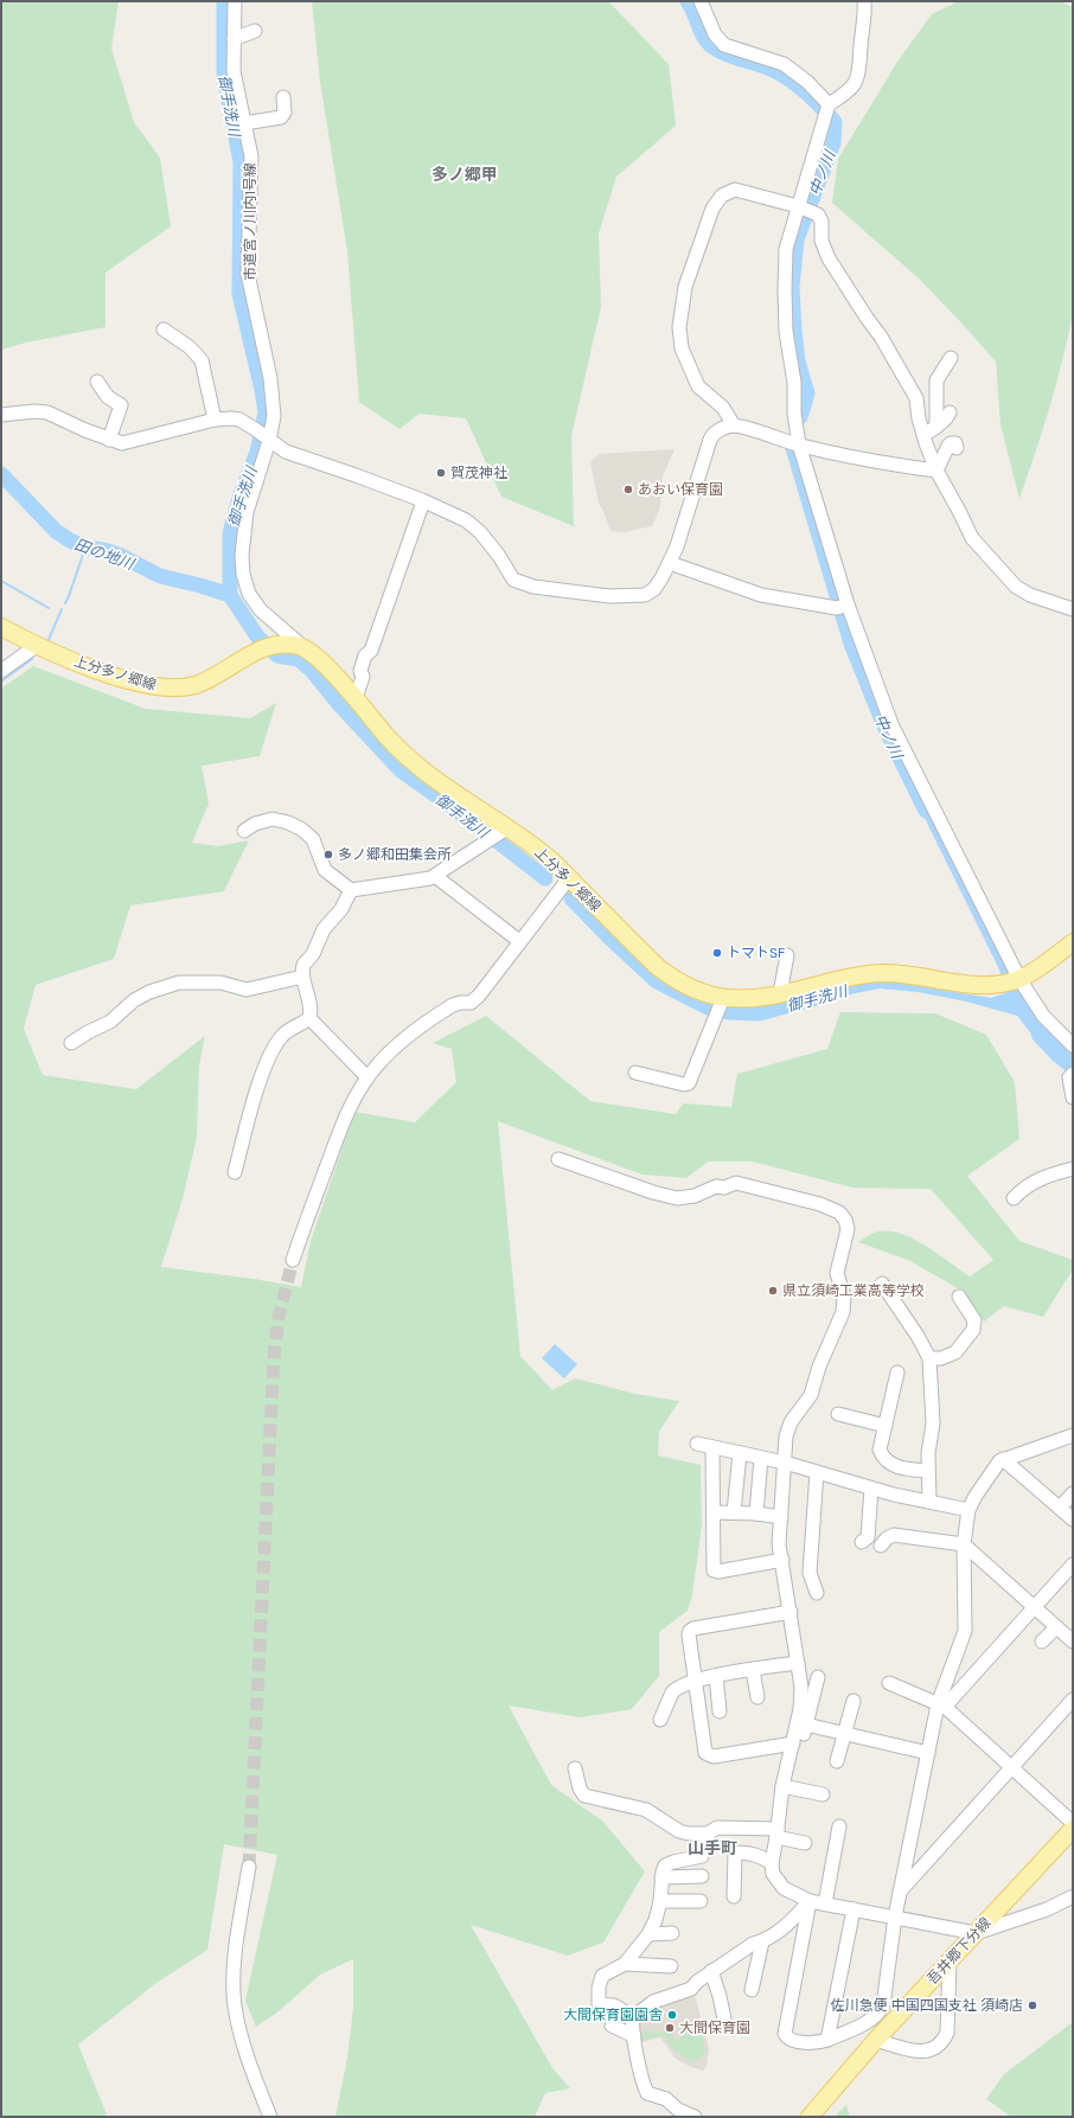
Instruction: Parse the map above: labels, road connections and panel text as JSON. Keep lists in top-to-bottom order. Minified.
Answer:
{"streets":{"main road":["上分多ノ郷線","吾井郷下分線"],"street":["市道宮ノ川内1号線"]},"crossings":[["市道宮ノ川内1号線","上分多ノ郷線"]],"districts":["多ノ郷甲","山手町"],"water":["御手洗川","中ノ川","田の地川"],"places":["賀茂神社","あおい保育園","多ノ郷和田集会所","トマトSF","県立須崎工業高等学校","佐川急便 中国四国支社 須崎店","大間保育園園舎","大間保育園"]}
